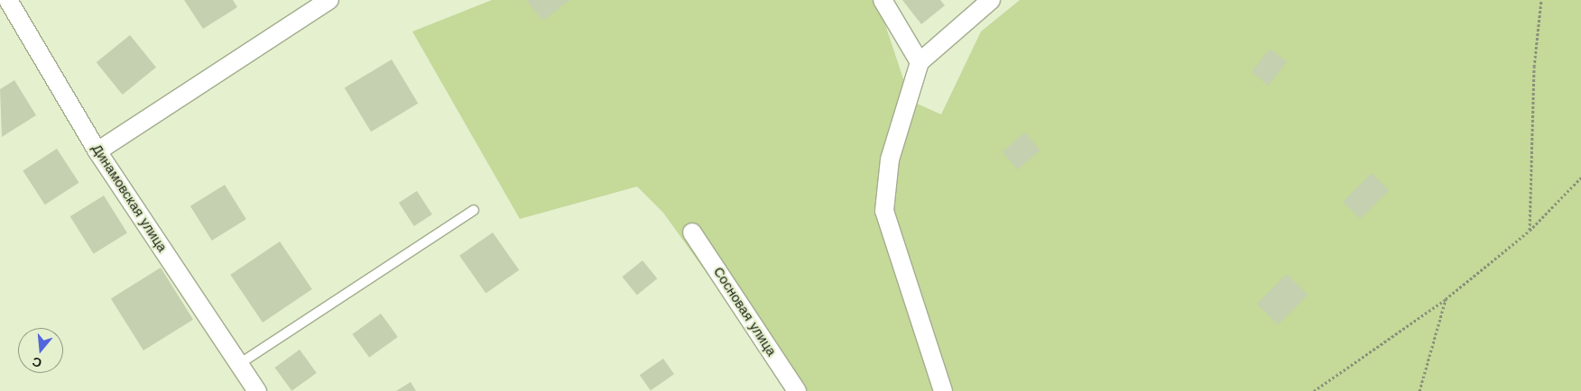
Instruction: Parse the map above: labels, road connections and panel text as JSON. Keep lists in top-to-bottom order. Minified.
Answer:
{"streets":{"street":["Динамовская улица","Сосновая улица"]},"north":"bottom"}
